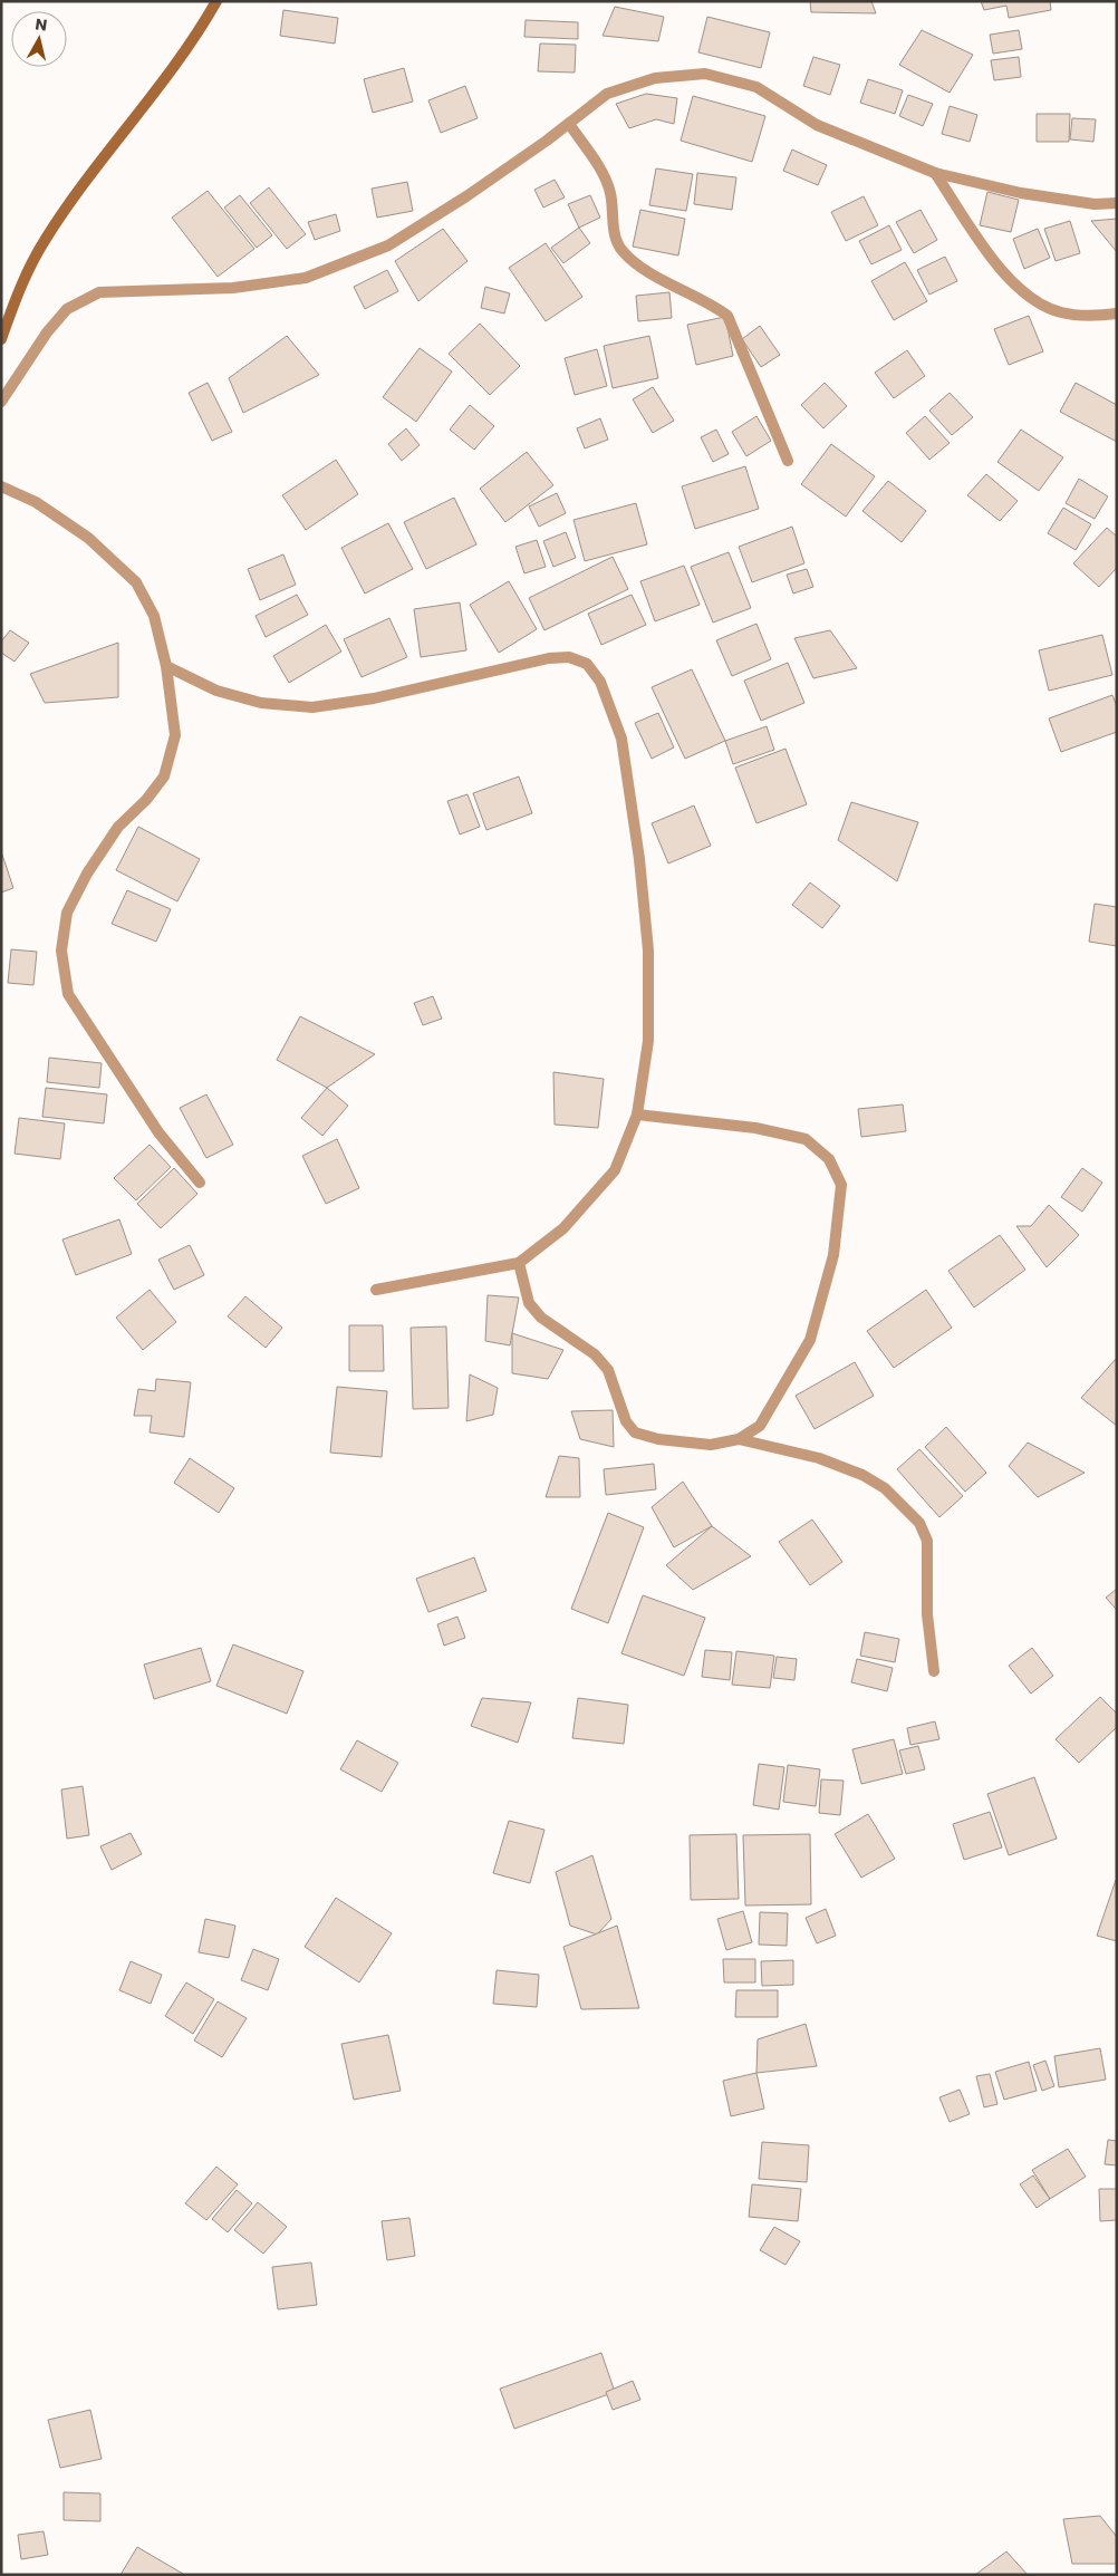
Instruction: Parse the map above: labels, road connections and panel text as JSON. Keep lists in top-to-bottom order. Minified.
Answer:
{"north":"top"}
